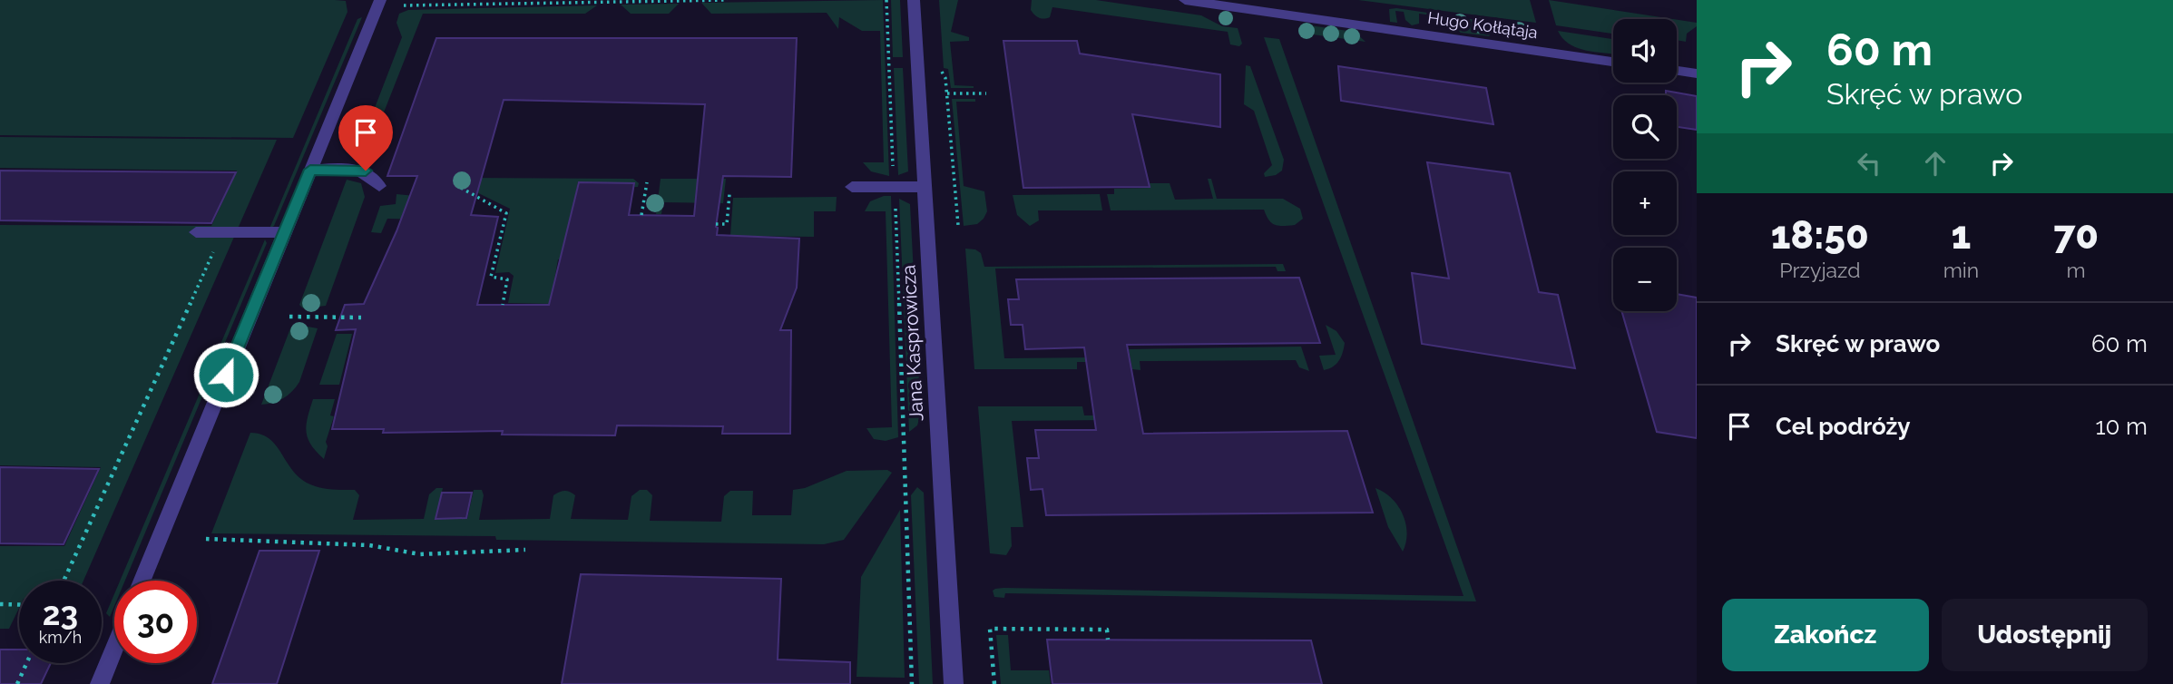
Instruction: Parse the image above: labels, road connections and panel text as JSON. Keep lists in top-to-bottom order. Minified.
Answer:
{"streets":{"street":["Hugo Kołłątaja","Jana Kasprowicza"]},"page":{"turn":["60 m","Skręć w prawo"],"map_buttons":["+","−"],"eta":["18:50","Przyjazd","1","min","70","m"],"list":[{"name":"Skręć w prawo","value":"60 m"},{"name":"Cel podróży","value":"10 m"}],"speed":"23 km/h","limit":"30","buttons":["Zakończ","Udostępnij"]}}
